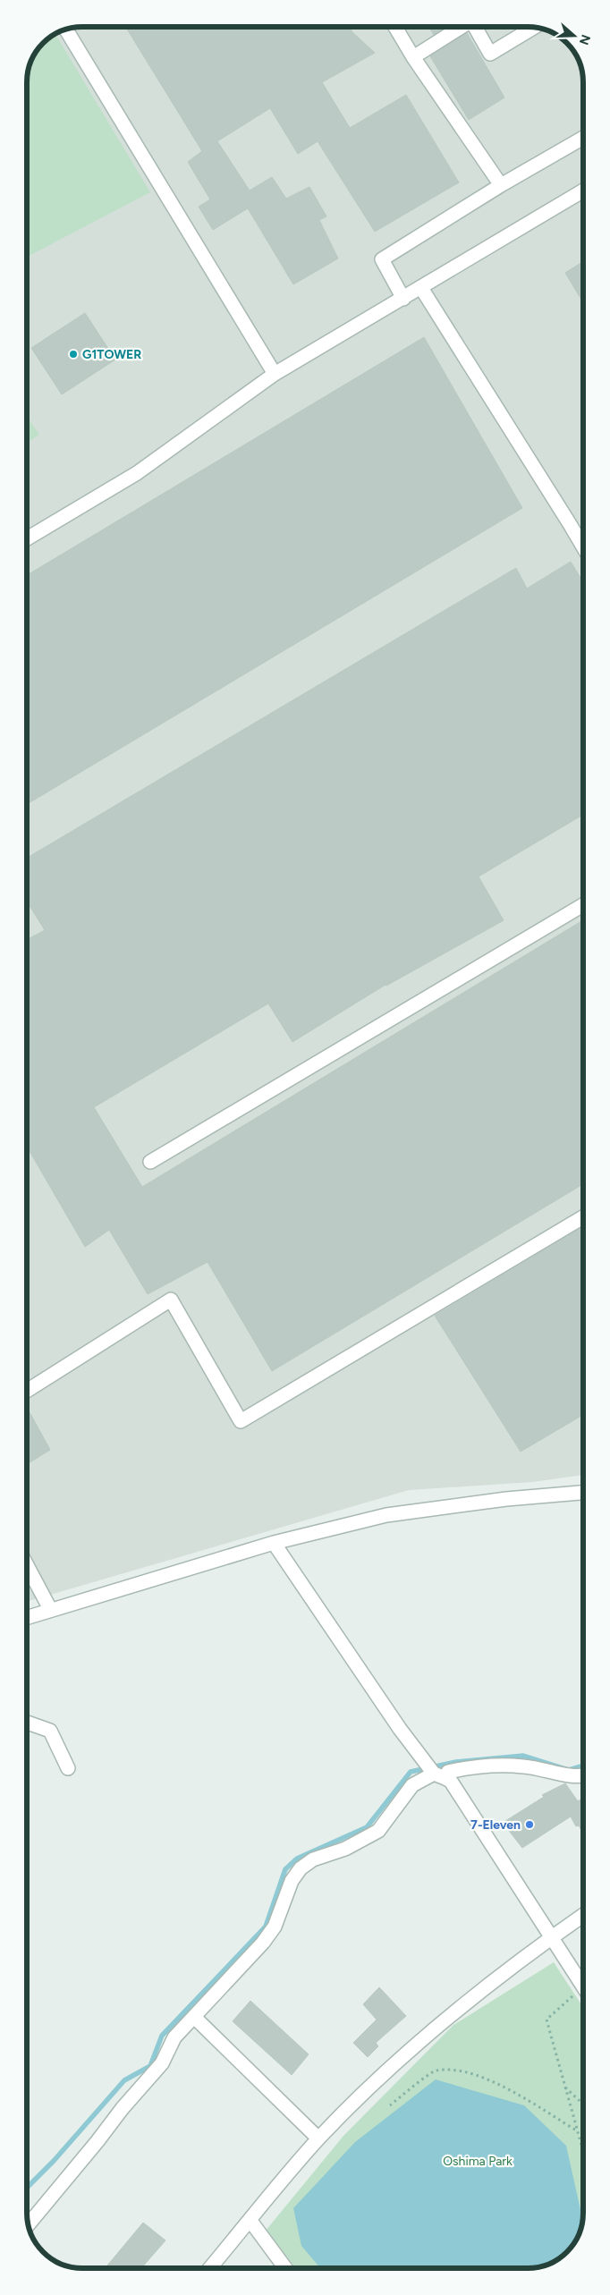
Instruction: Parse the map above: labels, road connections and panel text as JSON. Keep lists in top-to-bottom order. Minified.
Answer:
{"parks":["Oshima Park"],"places":["G1TOWER","7-Eleven"],"north":"right"}
